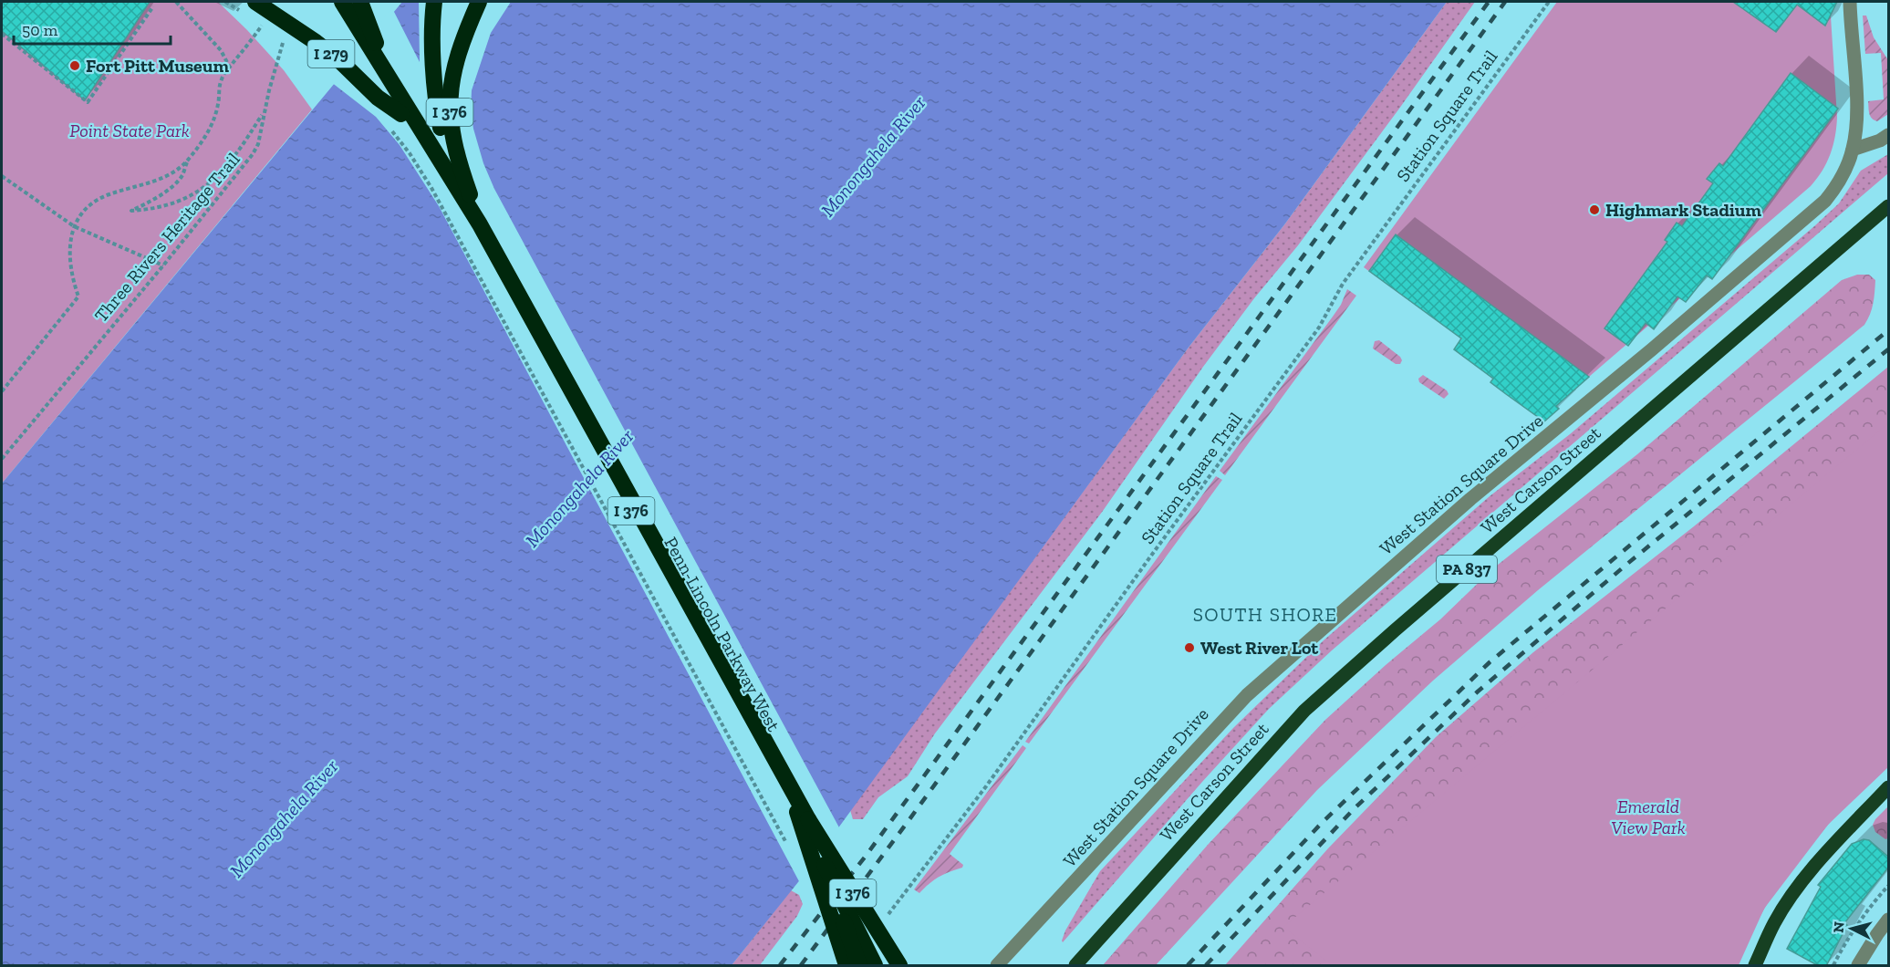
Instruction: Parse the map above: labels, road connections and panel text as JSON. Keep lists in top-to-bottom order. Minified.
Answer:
{"streets":{"highway":["I 279","I 376","Penn-Lincoln Parkway West"],"main road":["West Carson Street","PA 837"],"street":["West Station Square Drive"],"path":["Station Square Trail","Three Rivers Heritage Trail"]},"crossings":[["I 279","I 376"],["I 279","Penn-Lincoln Parkway West"],["I 376","Penn-Lincoln Parkway West"]],"districts":["SOUTH SHORE"],"water":["Monongahela River"],"parks":["Point State Park","Emerald View Park"],"places":["Fort Pitt Museum","Highmark Stadium","West River Lot"],"scale_bar":"50 m","north":"left"}
